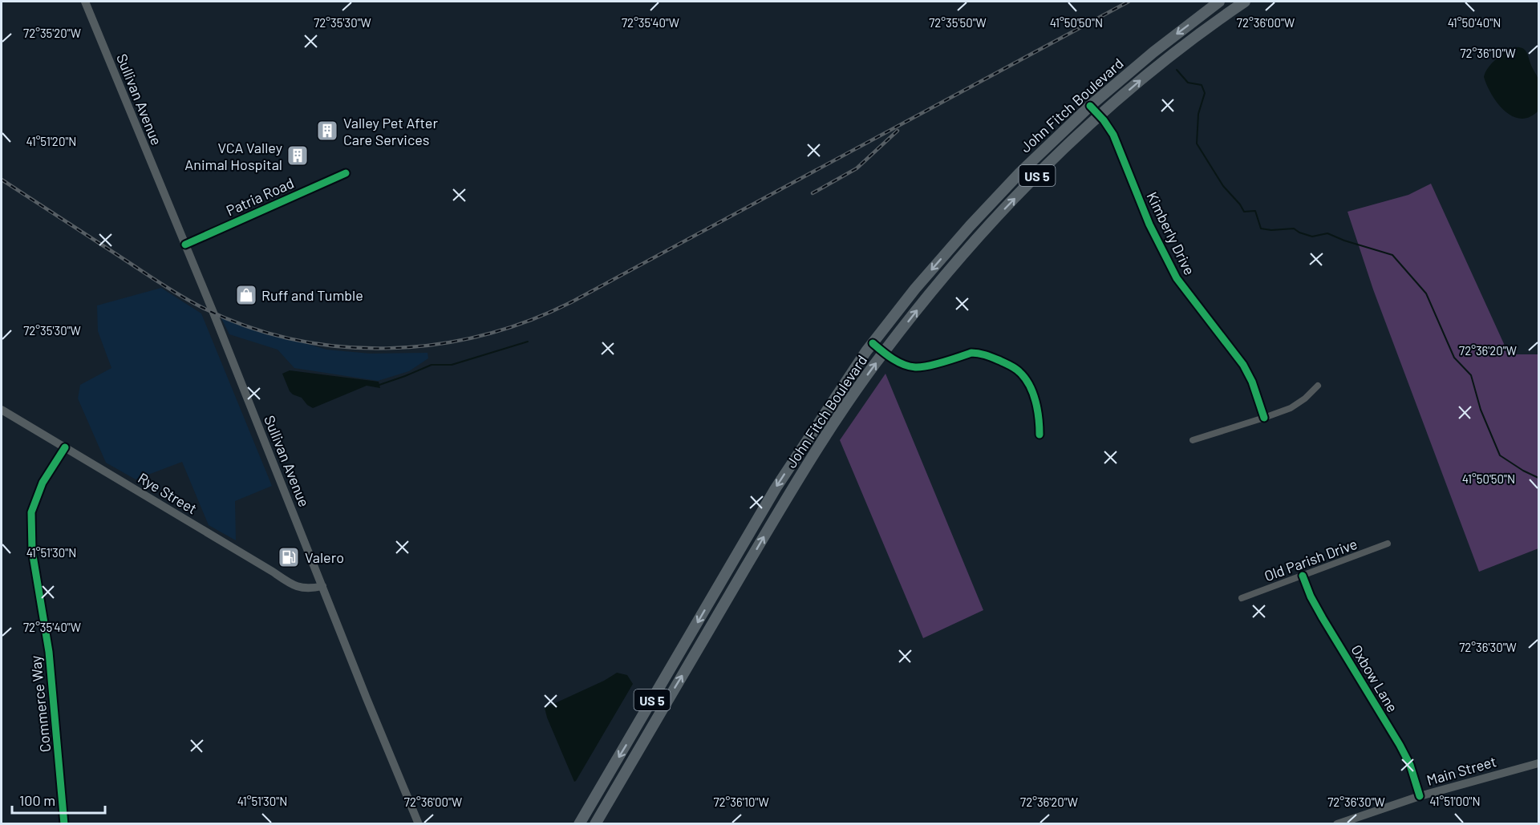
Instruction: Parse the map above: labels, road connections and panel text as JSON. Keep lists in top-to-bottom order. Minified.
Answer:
{"streets":{"highway":["John Fitch Boulevard","US 5"],"main road":["Sullivan Avenue","Rye Street","Main Street"],"street":["Patria Road","Kimberly Drive","Old Parish Drive","Oxbow Lane","Commerce Way"]},"crossings":[["Sullivan Avenue","Patria Road"],["Sullivan Avenue","Rye Street"],["John Fitch Boulevard","Kimberly Drive"],["Rye Street","Commerce Way"],["Old Parish Drive","Oxbow Lane"],["Oxbow Lane","Main Street"]],"places":{"building":["Valley Pet After Care Services","VCA Valley Animal Hospital"],"shop":["Ruff and Tumble"],"fuel station":["Valero"]},"scale_bar":"100 m","coordinates":["72°35'30\"W","72°35'40\"W","72°35'50\"W","72°36'00\"W","41°50'50\"N","41°50'40\"N","72°35'20\"W","72°36'10\"W","41°51'20\"N","72°36'20\"W","41°51'30\"N","72°36'30\"W","41°51'00\"N"]}
